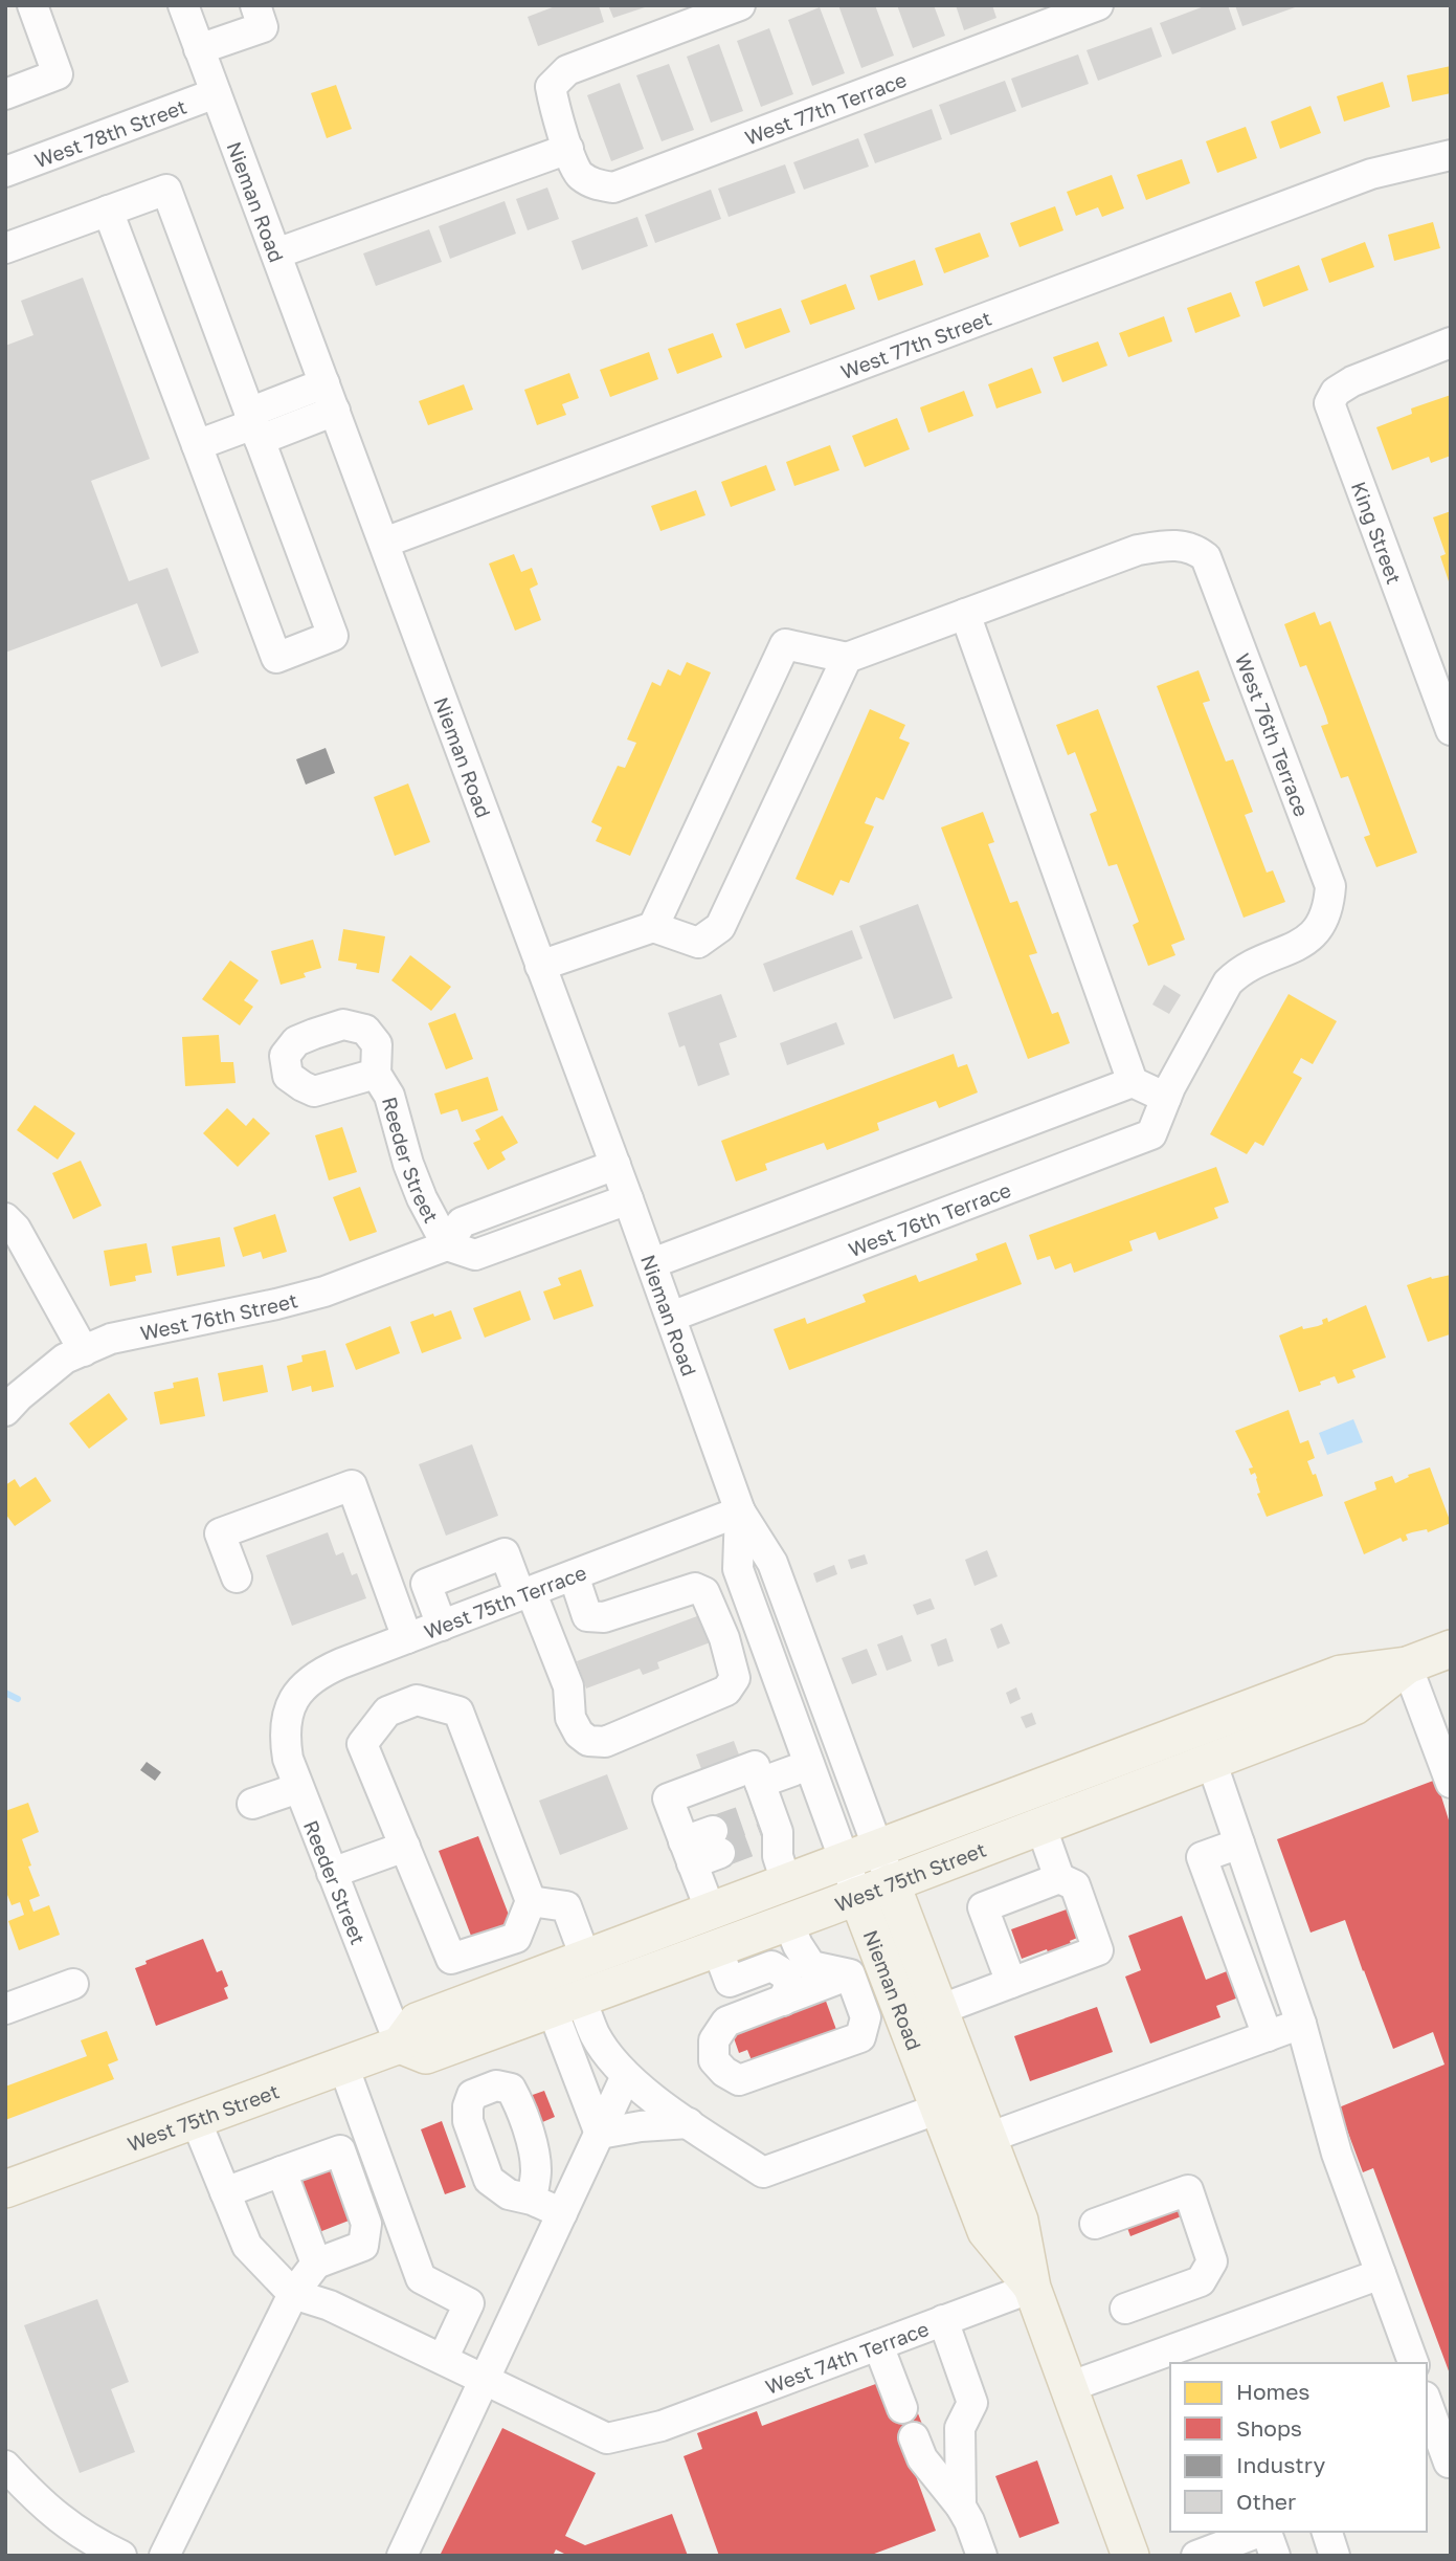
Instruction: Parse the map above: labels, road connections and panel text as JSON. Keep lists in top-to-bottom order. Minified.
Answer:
{"streets":{"main road":["Nieman Road","West 75th Street"],"street":["West 77th Terrace","West 78th Street","West 77th Street","King Street","West 76th Terrace","Reeder Street","West 76th Street","West 75th Terrace","West 74th Terrace"]},"crossings":[["West 78th Street","Nieman Road"],["Nieman Road","West 77th Street"],["Nieman Road","West 76th Terrace"],["Nieman Road","West 76th Street"],["Nieman Road","West 75th Terrace"],["Nieman Road","West 75th Street"],["Nieman Road","West 74th Terrace"],["Reeder Street","West 76th Street"],["Reeder Street","West 75th Terrace"],["Reeder Street","West 75th Street"]],"legend":["Homes","Shops","Industry","Other"]}
